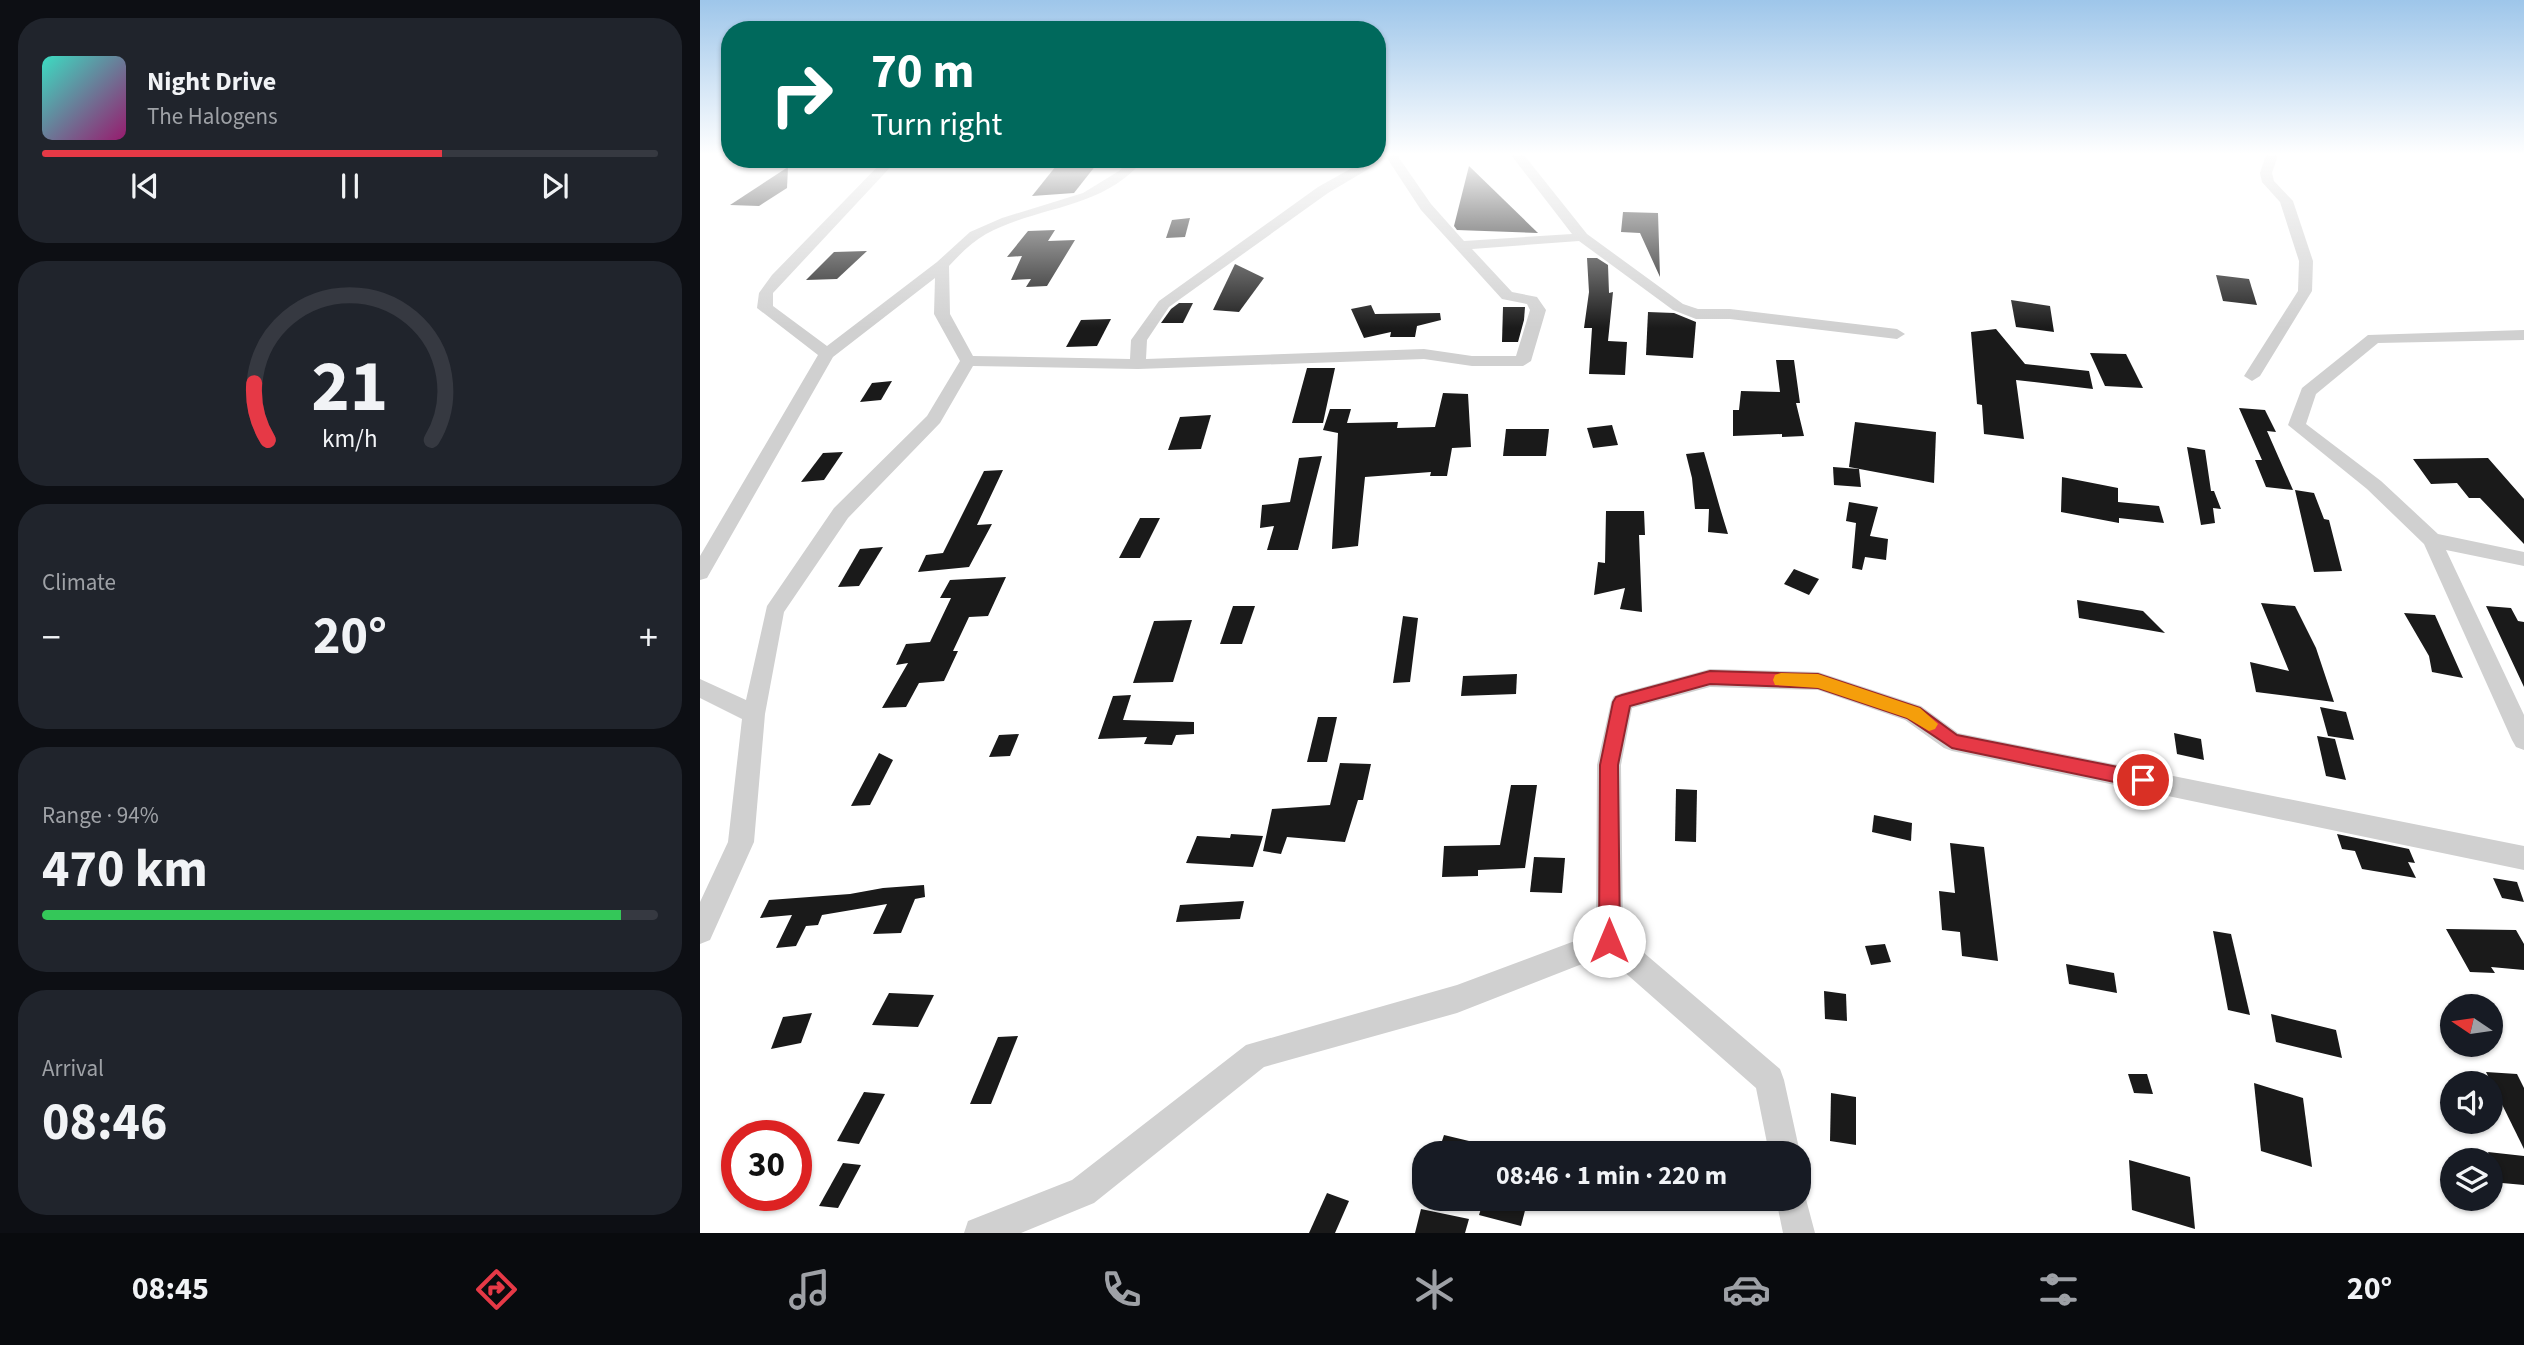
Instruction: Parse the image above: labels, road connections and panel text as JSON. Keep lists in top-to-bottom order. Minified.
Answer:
{"north":"left","page":{"turn":["70 m","Turn right"],"song":["Night Drive","The Halogens"],"tile":["Climate",["Range · 94%","470 km"],["Arrival","08:46"]],"heat":["−","20°","+"],"limit":"30","trip":"08:46 · 1 min · 220 m","tabs":["08:45","20°"],"gauge":["21","km/h"]}}
